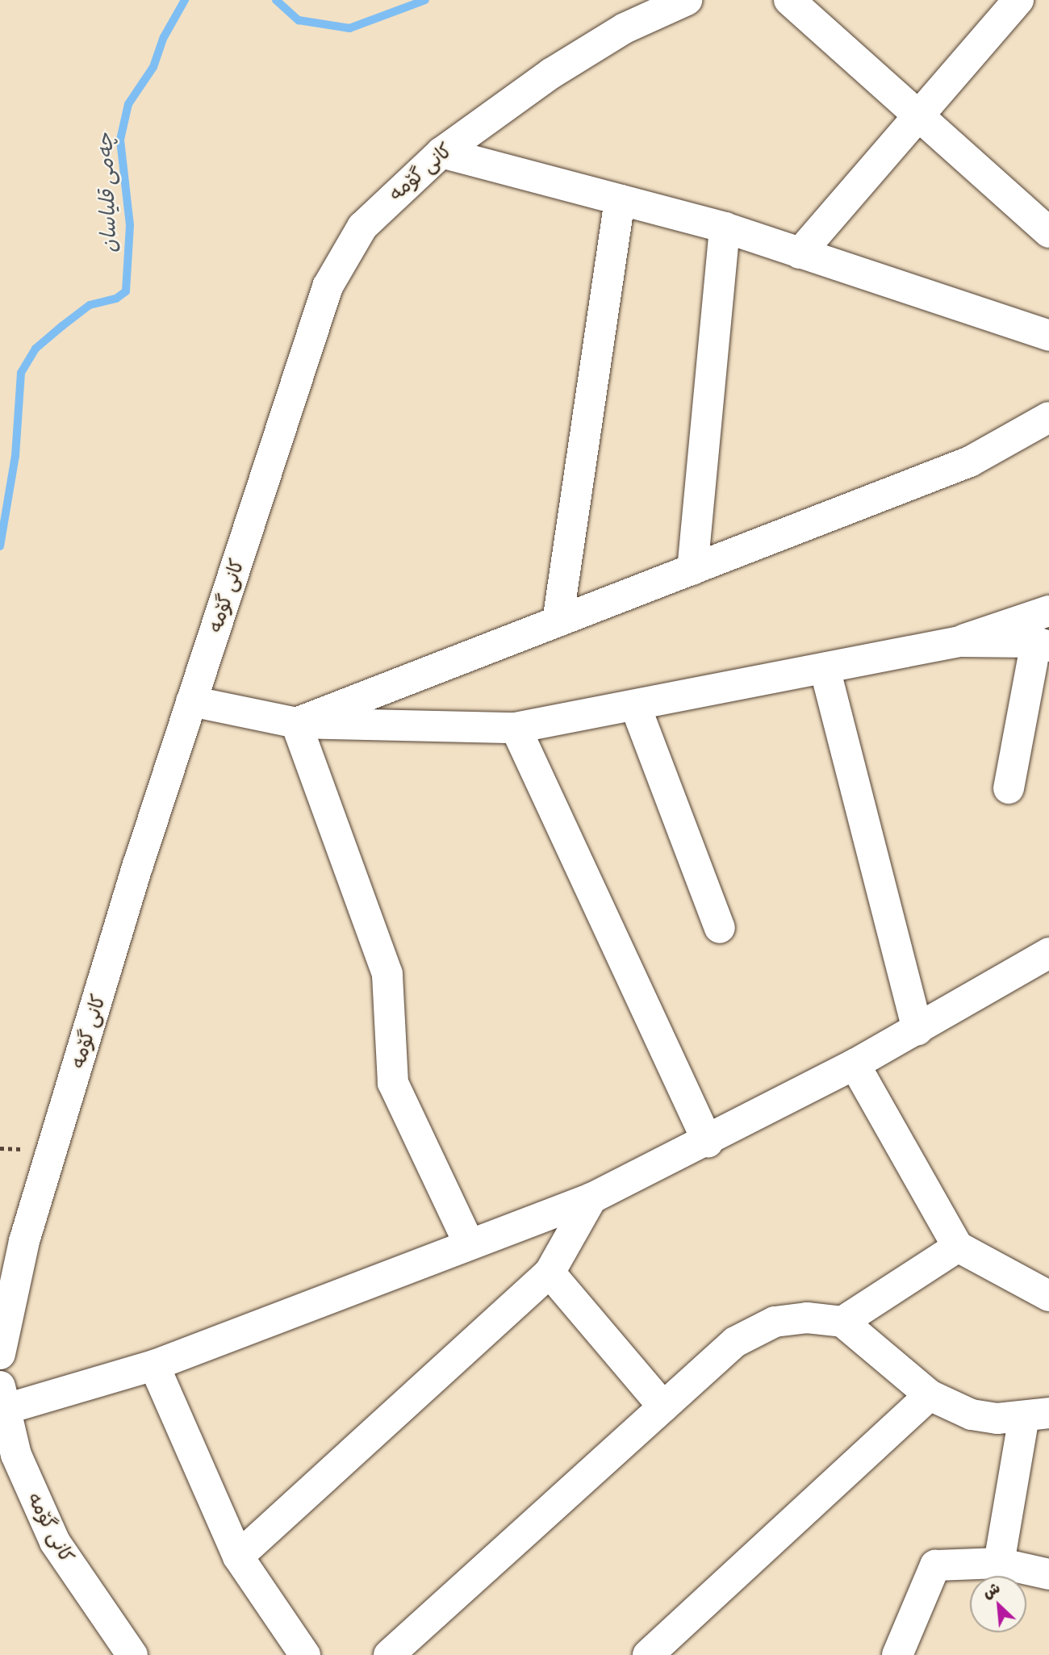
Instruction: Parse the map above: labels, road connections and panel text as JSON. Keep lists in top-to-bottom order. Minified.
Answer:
{"streets":{"street":["کانی گۆمە"]},"water":["چەمی قلیاسان"],"north":"top left"}
